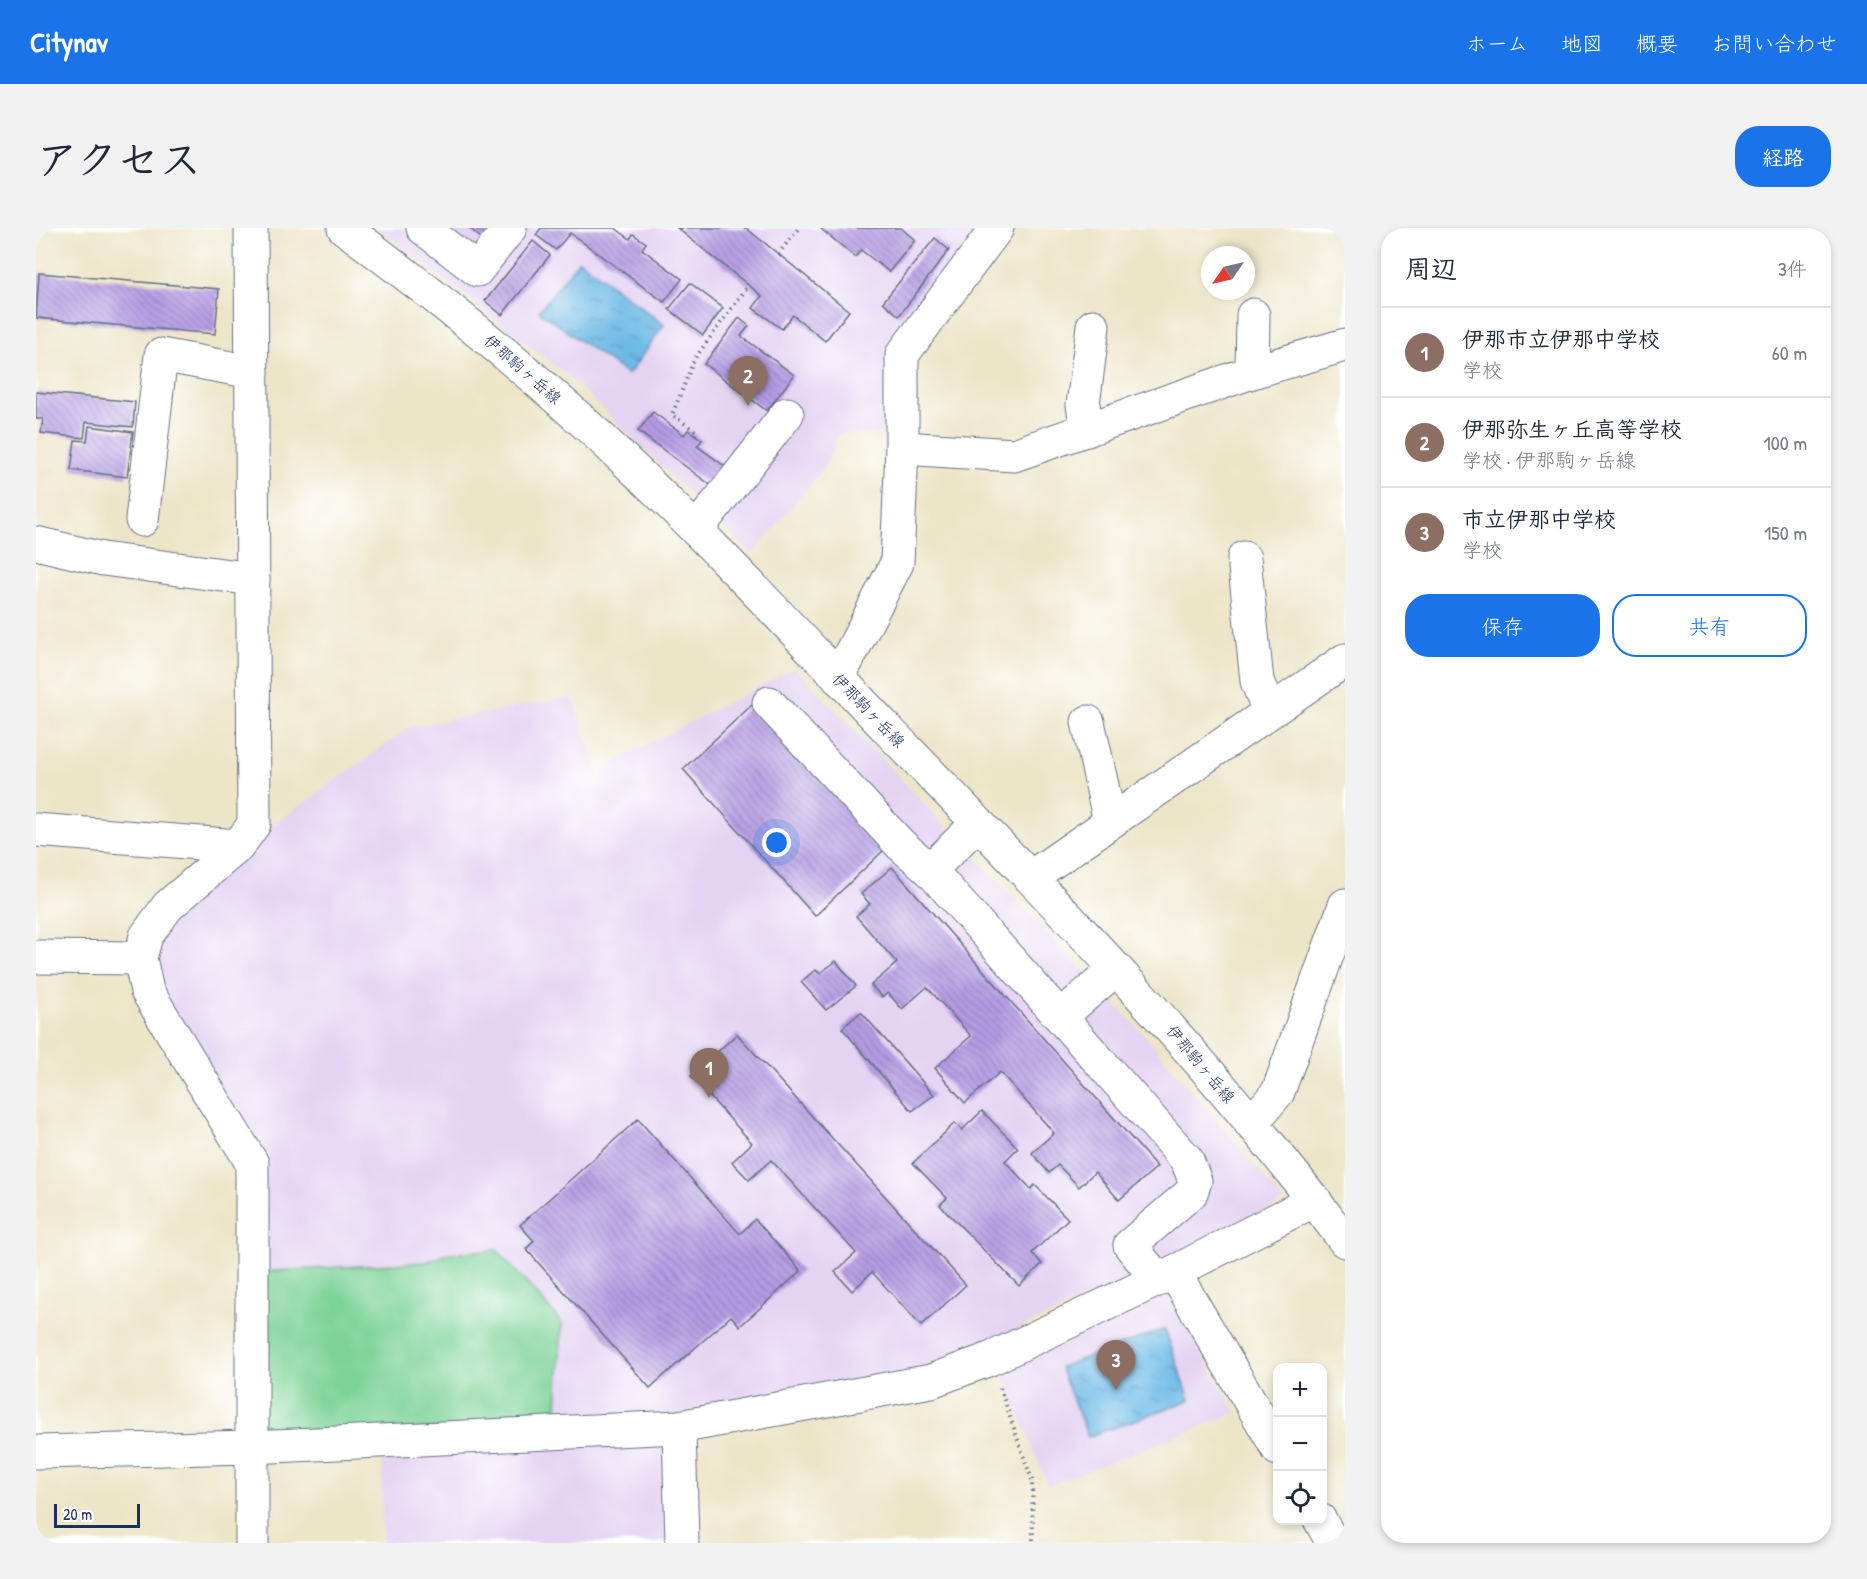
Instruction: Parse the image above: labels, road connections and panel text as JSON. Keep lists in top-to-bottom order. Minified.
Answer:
{"streets":{"street":["伊那駒ヶ岳線"]},"scale_bar":"20 m","north":"bottom left","page":{"header":"Citynav","nav":["ホーム","地図","概要","お問い合わせ"],"title":"アクセス","buttons":["経路",["保存","共有"]],"heading":["周辺","3件"],"list":[{"mark":"1","name":"伊那市立伊那中学校","note":"学校","value":"60 m"},{"mark":"2","name":"伊那弥生ヶ丘高等学校","note":"学校 · 伊那駒ヶ岳線","value":"100 m"},{"mark":"3","name":"市立伊那中学校","note":"学校","value":"150 m"}],"pins":["2","1","3"],"map_buttons":["+","−"],"scale":"20 m"}}
